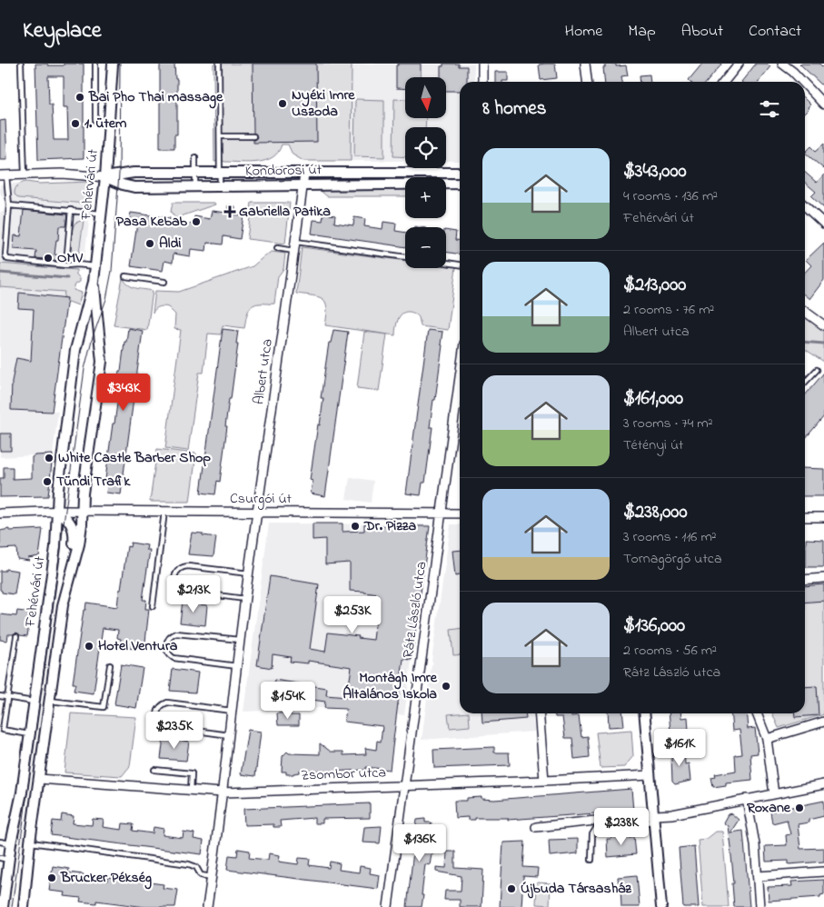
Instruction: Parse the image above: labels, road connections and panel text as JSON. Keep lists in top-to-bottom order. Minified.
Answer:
{"streets":{"street":["Kondorosi út","Fehérvári út","Albert utca","Csurgói út","Rátz László utca","Zsombor utca"]},"crossings":[["Kondorosi út","Fehérvári út"],["Kondorosi út","Albert utca"],["Fehérvári út","Csurgói út"],["Fehérvári út","Zsombor utca"],["Albert utca","Csurgói út"],["Albert utca","Zsombor utca"],["Csurgói út","Rátz László utca"],["Rátz László utca","Zsombor utca"]],"places":{"other":["Bai Pho Thai massage","Nyéki Imre Uszoda","1. ütem","Pasa Kebab","Aldi","OMV","White Castle Barber Shop","Tündi Trafik","Dr. Pizza","Hotel Ventura","Montágh Imre Általános Iskola","Roxane","Brucker Pékség","Újbuda Társasház"],"health":["Gabriella Patika"]},"north":"bottom","page":{"header":"Keyplace","nav":["Home","Map","About","Contact"],"map_buttons":["+","−"],"heading":"8 homes","list":[{"name":"$343,000","note":"4 rooms · 136 m² · Fehérvári út"},{"name":"$213,000","note":"2 rooms · 76 m² · Albert utca"},{"name":"$161,000","note":"3 rooms · 74 m² · Tétényi út"},{"name":"$238,000","note":"3 rooms · 116 m² · Tornagörgő utca"},{"name":"$136,000","note":"2 rooms · 56 m² · Rátz László utca"}],"price":["$343K","$213K","$253K","$154K","$235K","$161K","$238K","$136K"]}}
